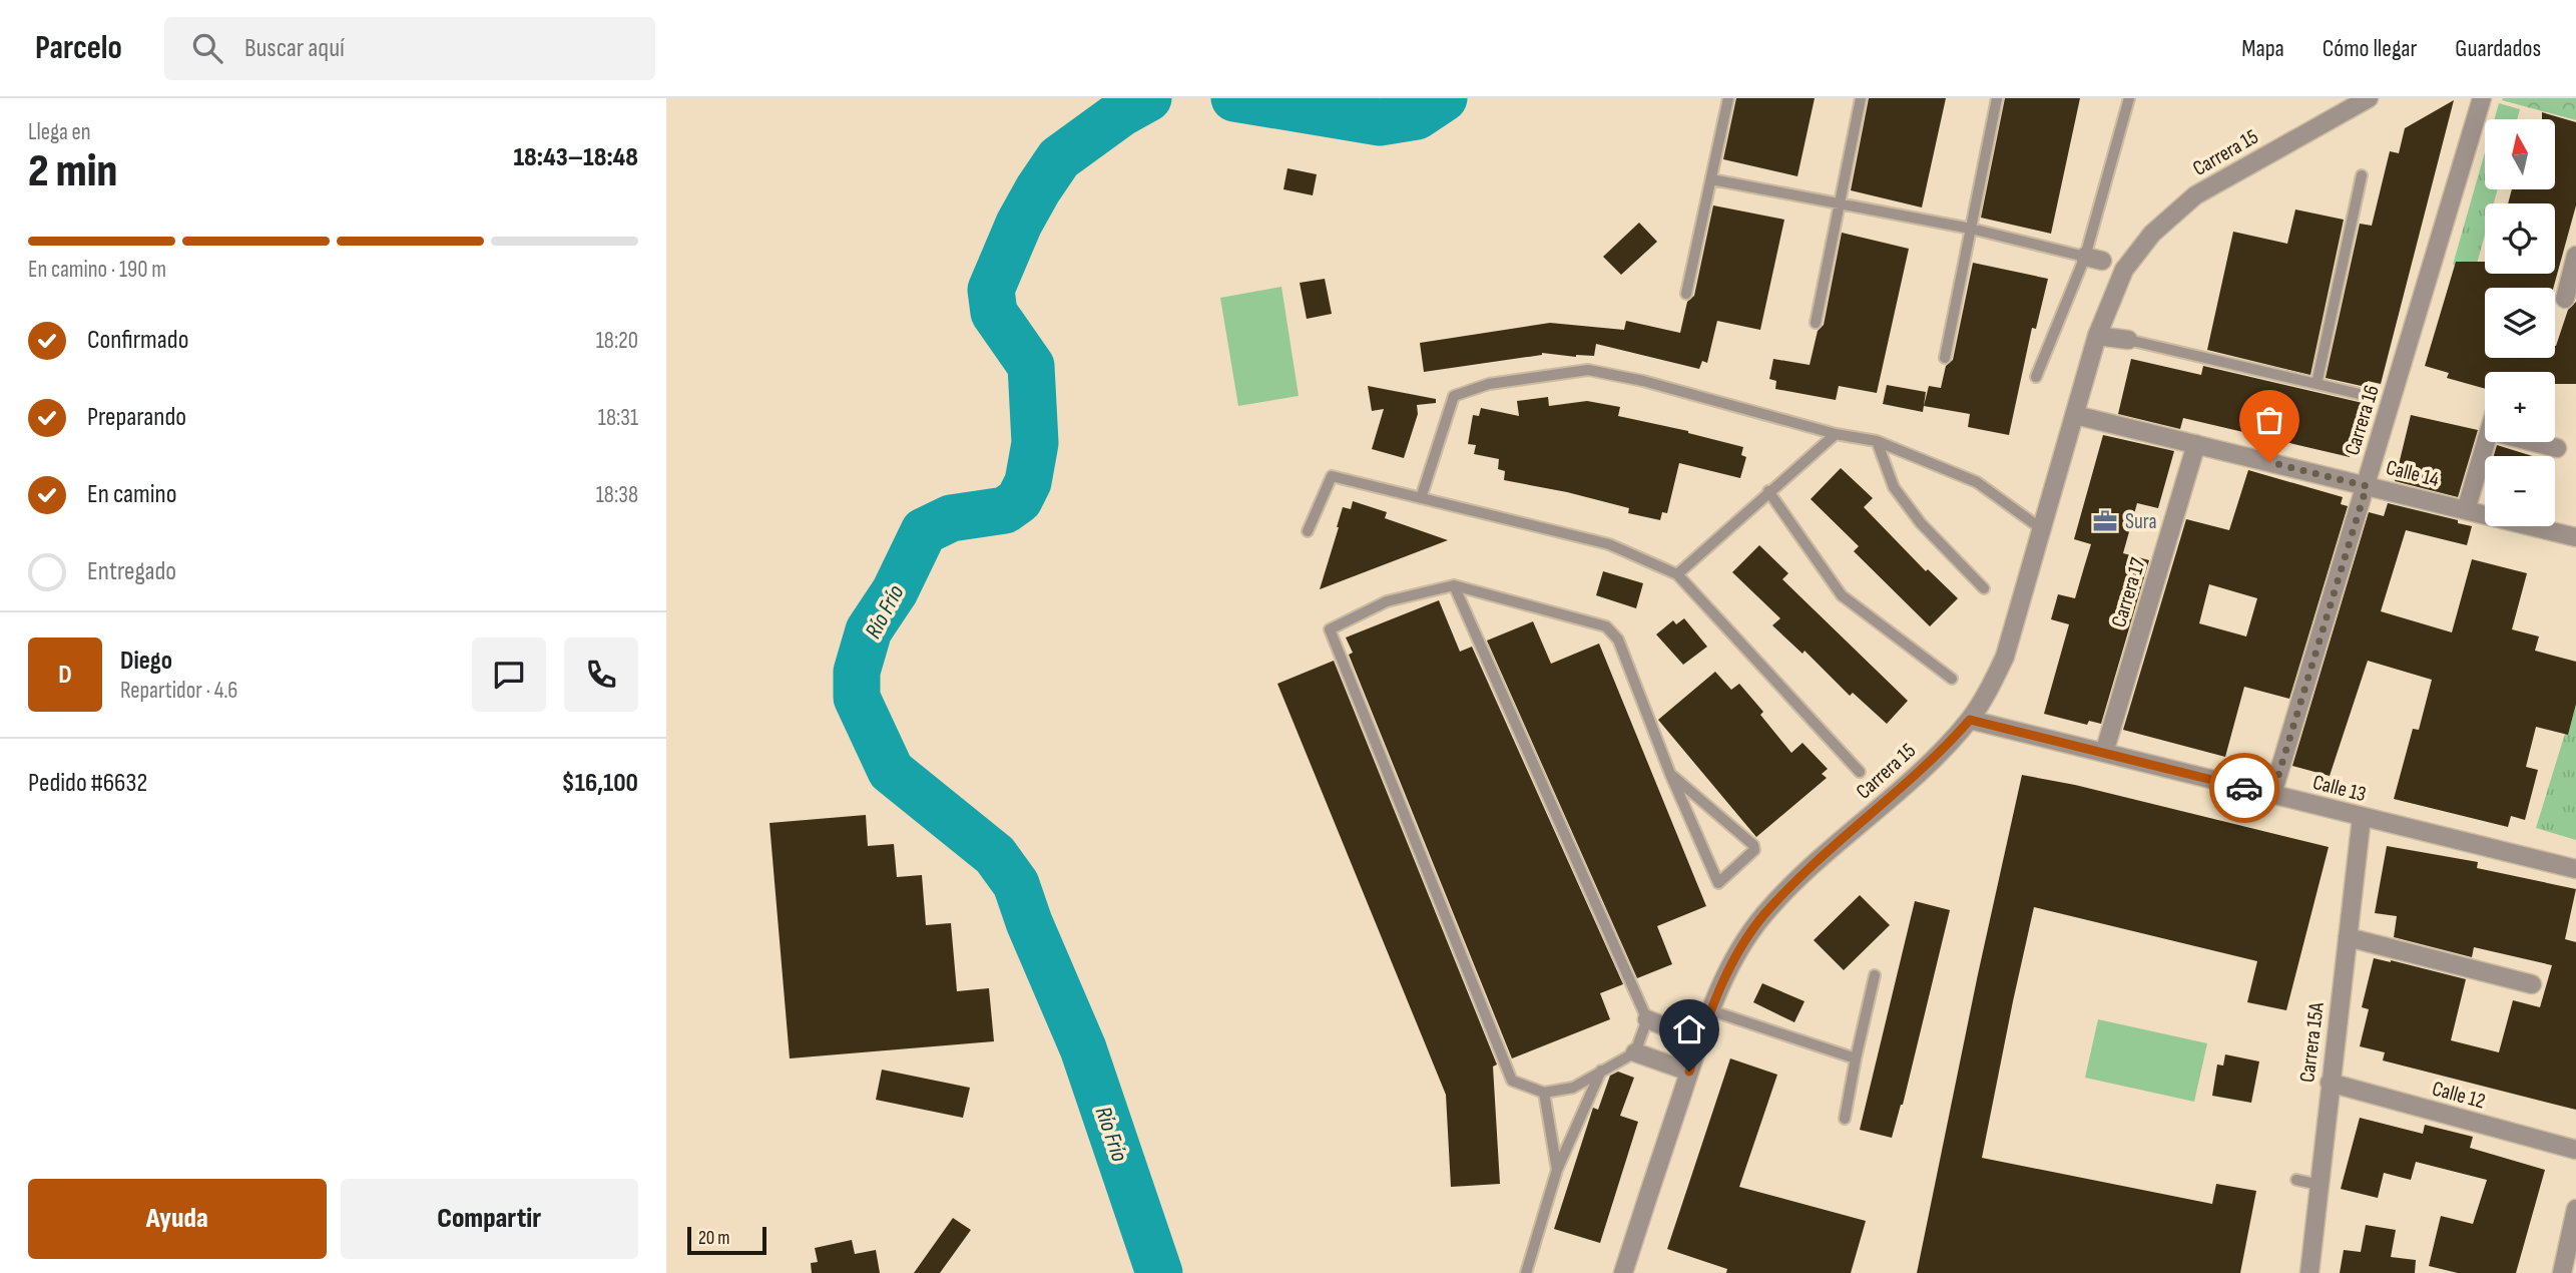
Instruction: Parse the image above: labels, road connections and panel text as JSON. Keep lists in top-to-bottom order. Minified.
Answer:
{"streets":{"street":["Carrera 15","Carrera 16","Calle 14","Carrera 17","Calle 13","Carrera 15A","Calle 12"]},"crossings":[["Carrera 15","Calle 14"],["Carrera 15","Calle 13"],["Carrera 16","Calle 14"],["Carrera 16","Calle 13"],["Calle 14","Carrera 17"],["Carrera 17","Calle 13"],["Calle 13","Carrera 15A"],["Carrera 15A","Calle 12"]],"water":["Río Frío"],"places":{"office":["Sura"]},"scale_bar":"20 m","north":"top","page":{"header":"Parcelo","search":"Buscar aquí","nav":["Mapa","Cómo llegar","Guardados"],"heading":["2 min","Llega en","18:43–18:48"],"panel":["Diego","Repartidor · 4.6","Pedido #6632","$16,100"],"map_buttons":["+","−"],"bar":"En camino · 190 m","list":[["Confirmado","18:20"],["Preparando","18:31"],["En camino","18:38"],"Entregado"],"round":"D","buttons":["Ayuda","Compartir"],"scale":"20 m"}}
